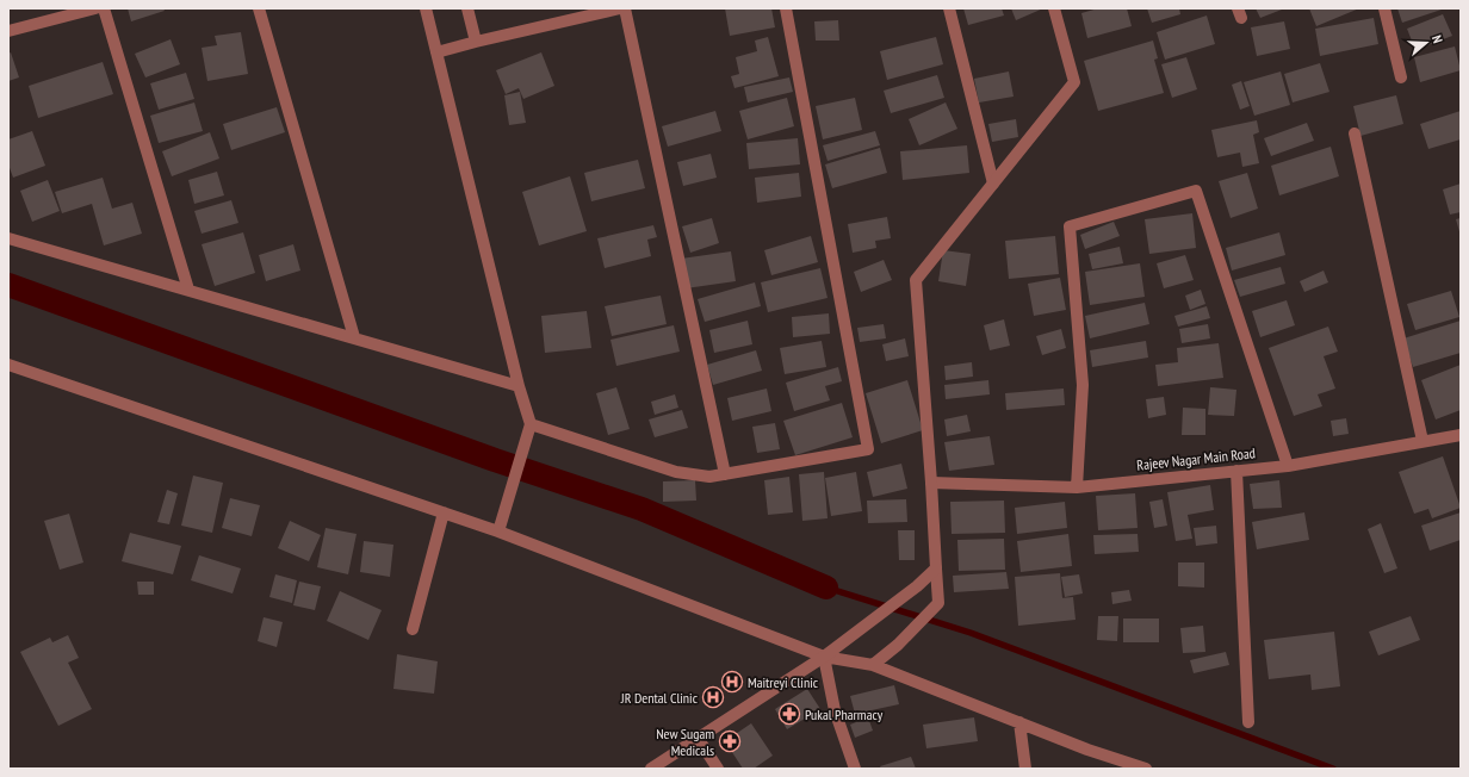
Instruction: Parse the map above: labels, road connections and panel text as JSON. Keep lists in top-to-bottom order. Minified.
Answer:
{"streets":{"street":["Rajeev Nagar Main Road"]},"places":{"hospital":["Maitreyi Clinic","JR Dental Clinic"],"pharmacy":["Pukal Pharmacy","New Sugam Medicals"]},"north":"right"}
